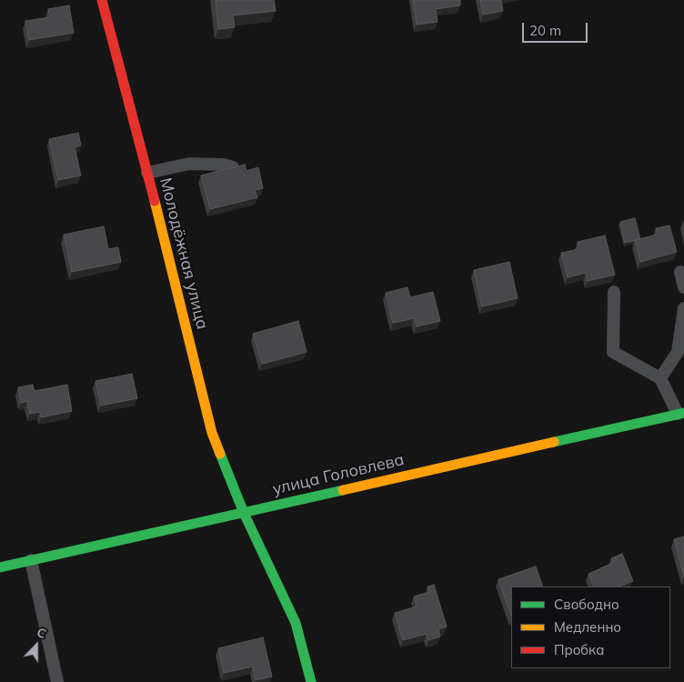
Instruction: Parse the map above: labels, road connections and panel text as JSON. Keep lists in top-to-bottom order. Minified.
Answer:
{"streets":{"street":["Молодёжная улица","улица Головлева"]},"crossings":[["Молодёжная улица","улица Головлева"]],"legend":["Свободно","Медленно","Пробка"],"scale_bar":"20 m","north":"top"}
